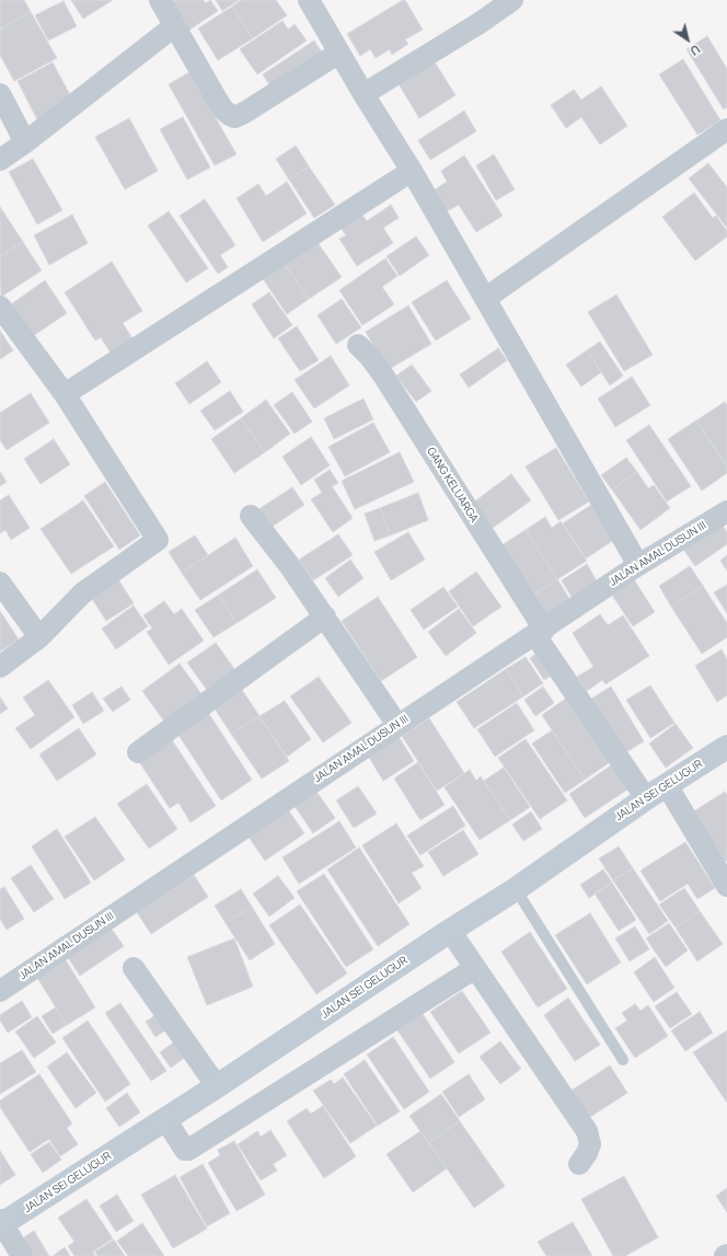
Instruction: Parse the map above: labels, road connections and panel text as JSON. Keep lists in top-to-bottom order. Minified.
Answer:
{"streets":{"main road":["JALAN SEI GELUGUR"],"street":["GANG KELUARGA","JALAN AMAL DUSUN III"]},"crossings":[["GANG KELUARGA","JALAN AMAL DUSUN III"],["GANG KELUARGA","JALAN SEI GELUGUR"]],"north":"bottom right"}
